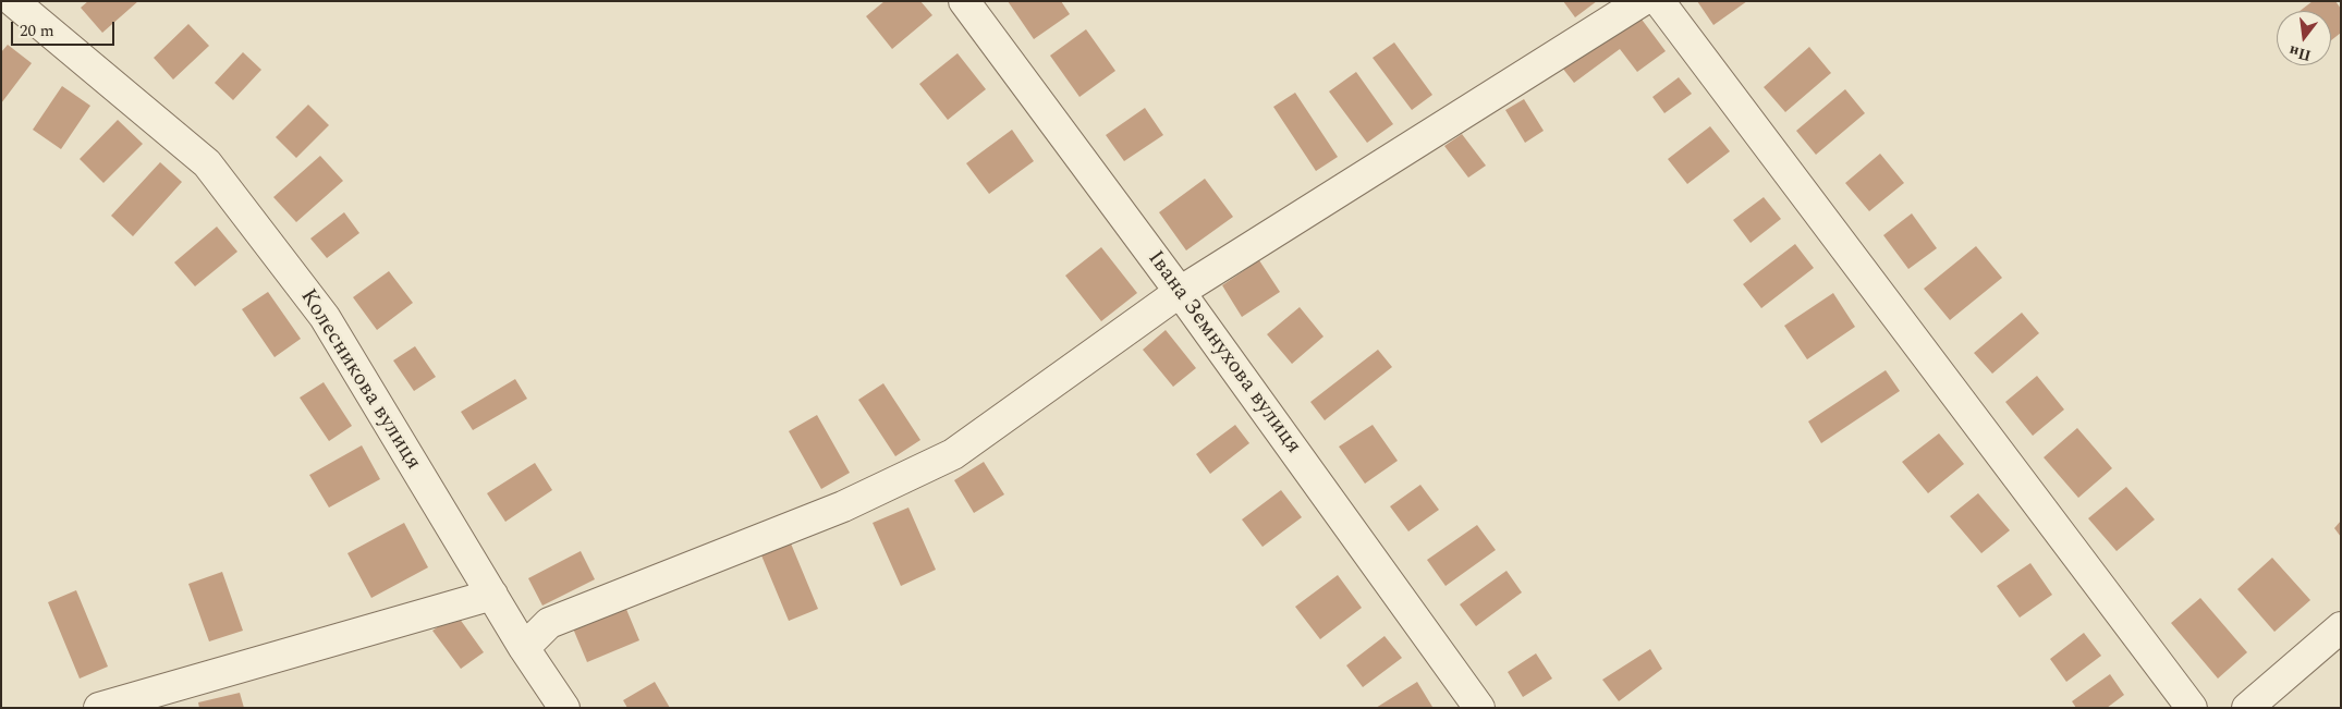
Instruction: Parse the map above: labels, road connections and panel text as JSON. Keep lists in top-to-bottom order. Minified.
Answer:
{"streets":{"street":["Івана Земнухова вулиця","Колесникова вулиця"]},"scale_bar":"20 m","north":"bottom"}
